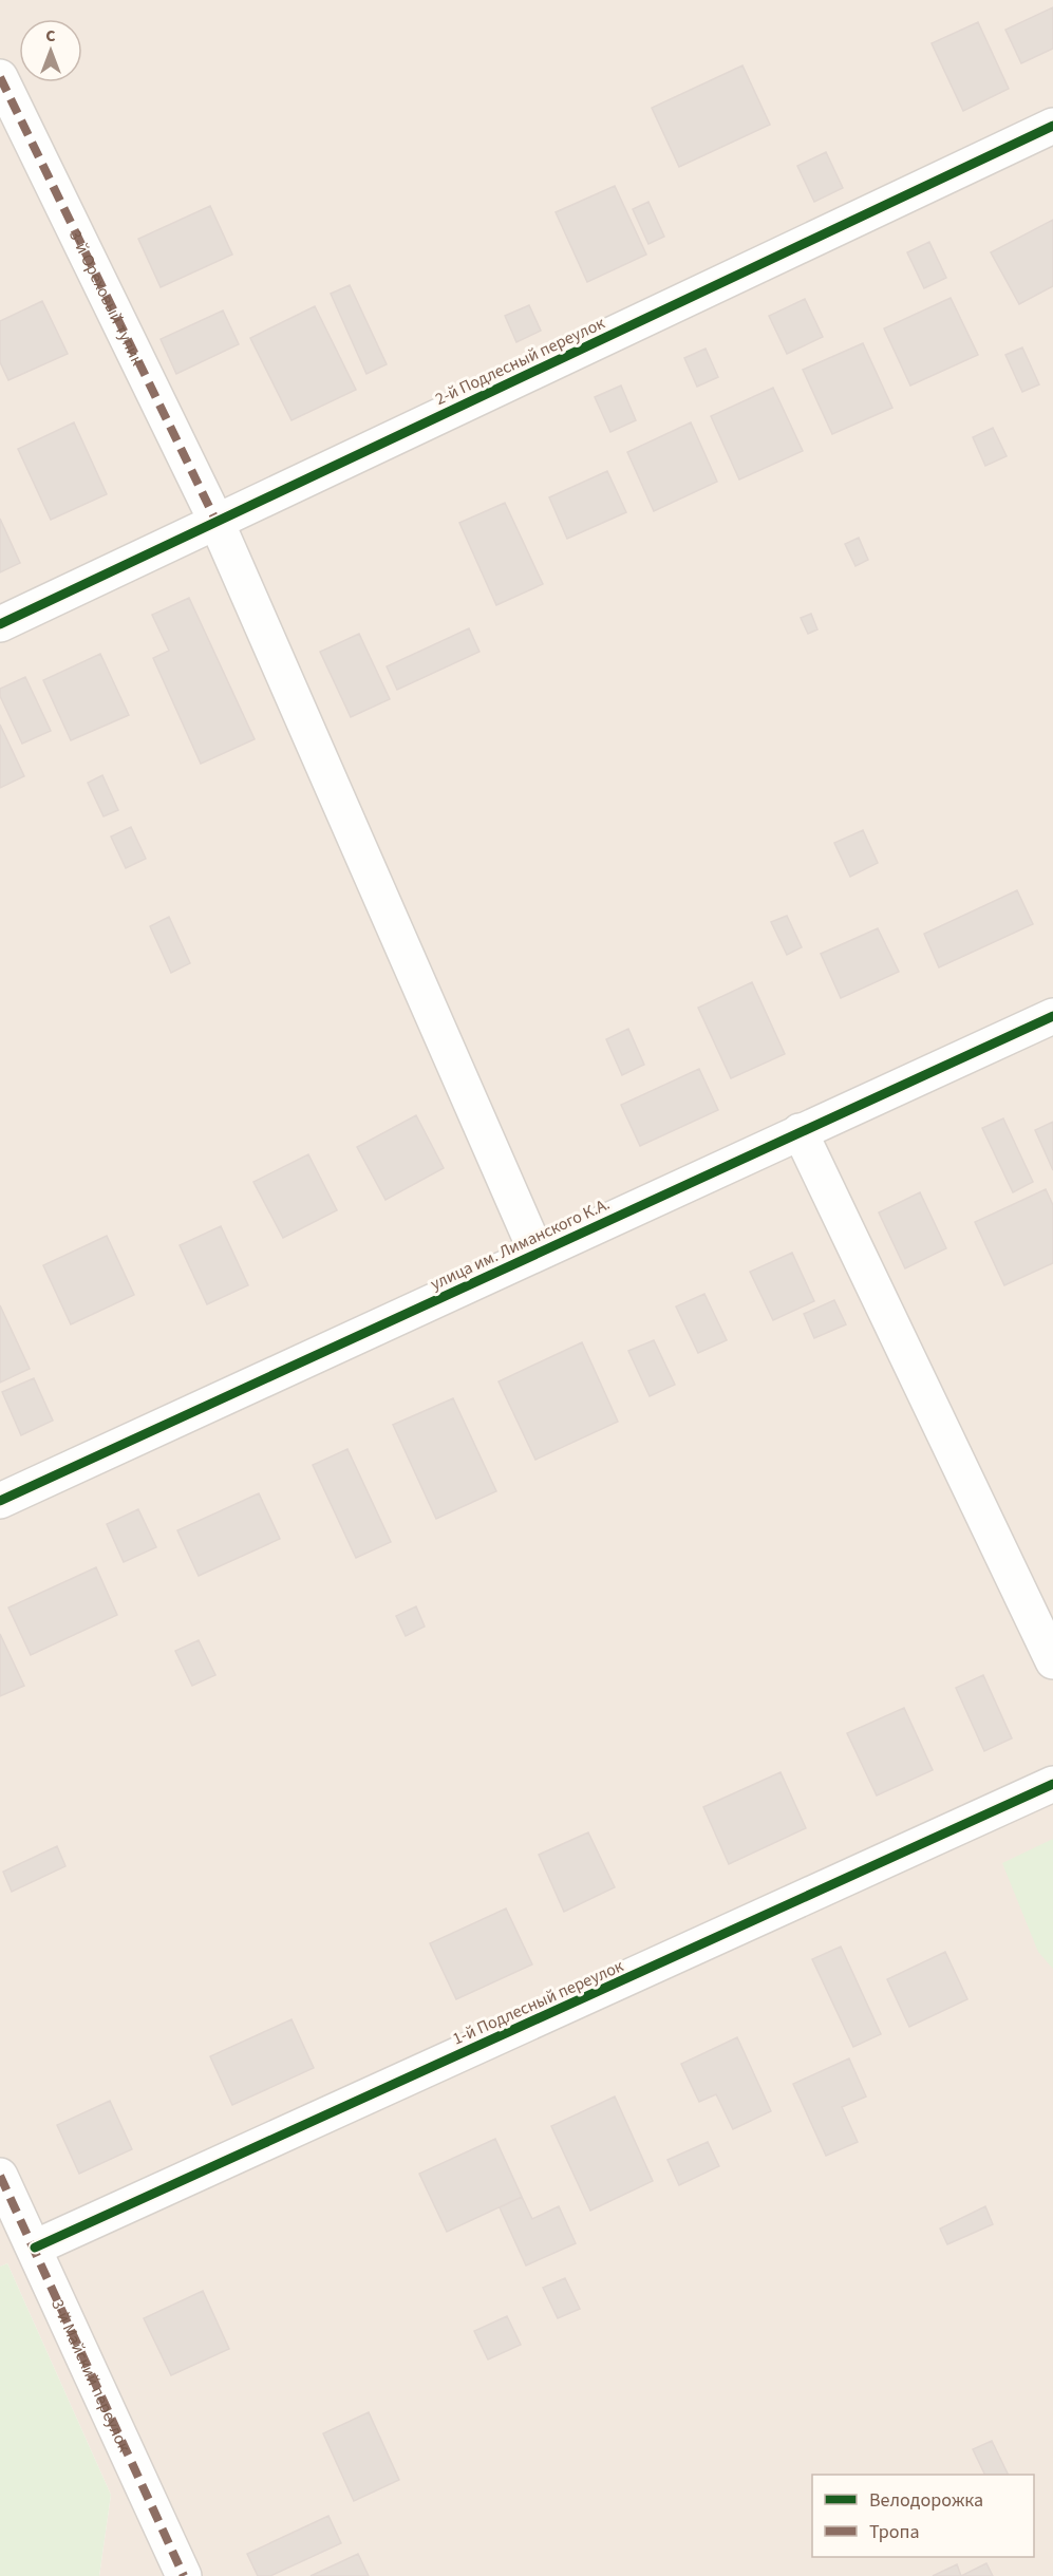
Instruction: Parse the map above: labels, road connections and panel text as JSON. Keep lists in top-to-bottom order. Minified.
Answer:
{"streets":{"street":["3-й Ореховый тупик","2-й Подлесный переулок","улица им. Лиманского К.А.","1-й Подлесный переулок","3-й Майский переулок"]},"crossings":[["3-й Ореховый тупик","2-й Подлесный переулок"],["3-й Ореховый тупик","улица им. Лиманского К.А."],["1-й Подлесный переулок","3-й Майский переулок"]],"legend":["Велодорожка","Тропа"],"north":"top"}
